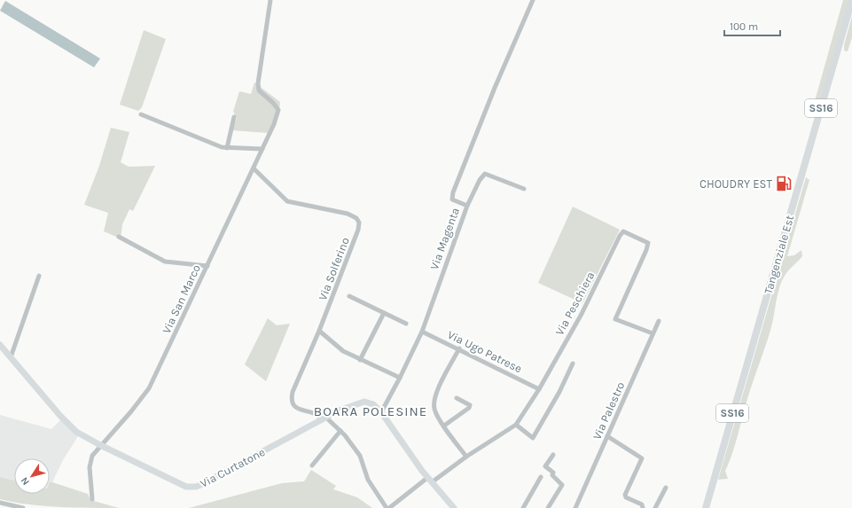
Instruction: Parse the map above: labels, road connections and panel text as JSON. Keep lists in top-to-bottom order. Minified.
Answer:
{"streets":{"main road":["SS16","Tangenziale Est"],"street":["Via Magenta","Via Solferino","Via San Marco","Via Peschiera","Via Ugo Patrese","Via Palestro","Via Curtatone"]},"crossings":[["Via Magenta","Via Ugo Patrese"],["Via Magenta","Via Curtatone"],["Via Solferino","Via San Marco"],["Via Solferino","Via Curtatone"],["Via San Marco","Via Curtatone"],["Via Peschiera","Via Ugo Patrese"],["Via Peschiera","Via Palestro"],["Via Peschiera","Via Curtatone"]],"districts":["BOARA POLESINE"],"places":{"fuel station":["CHOUDRY EST"]},"scale_bar":"100 m","north":"bottom left"}
